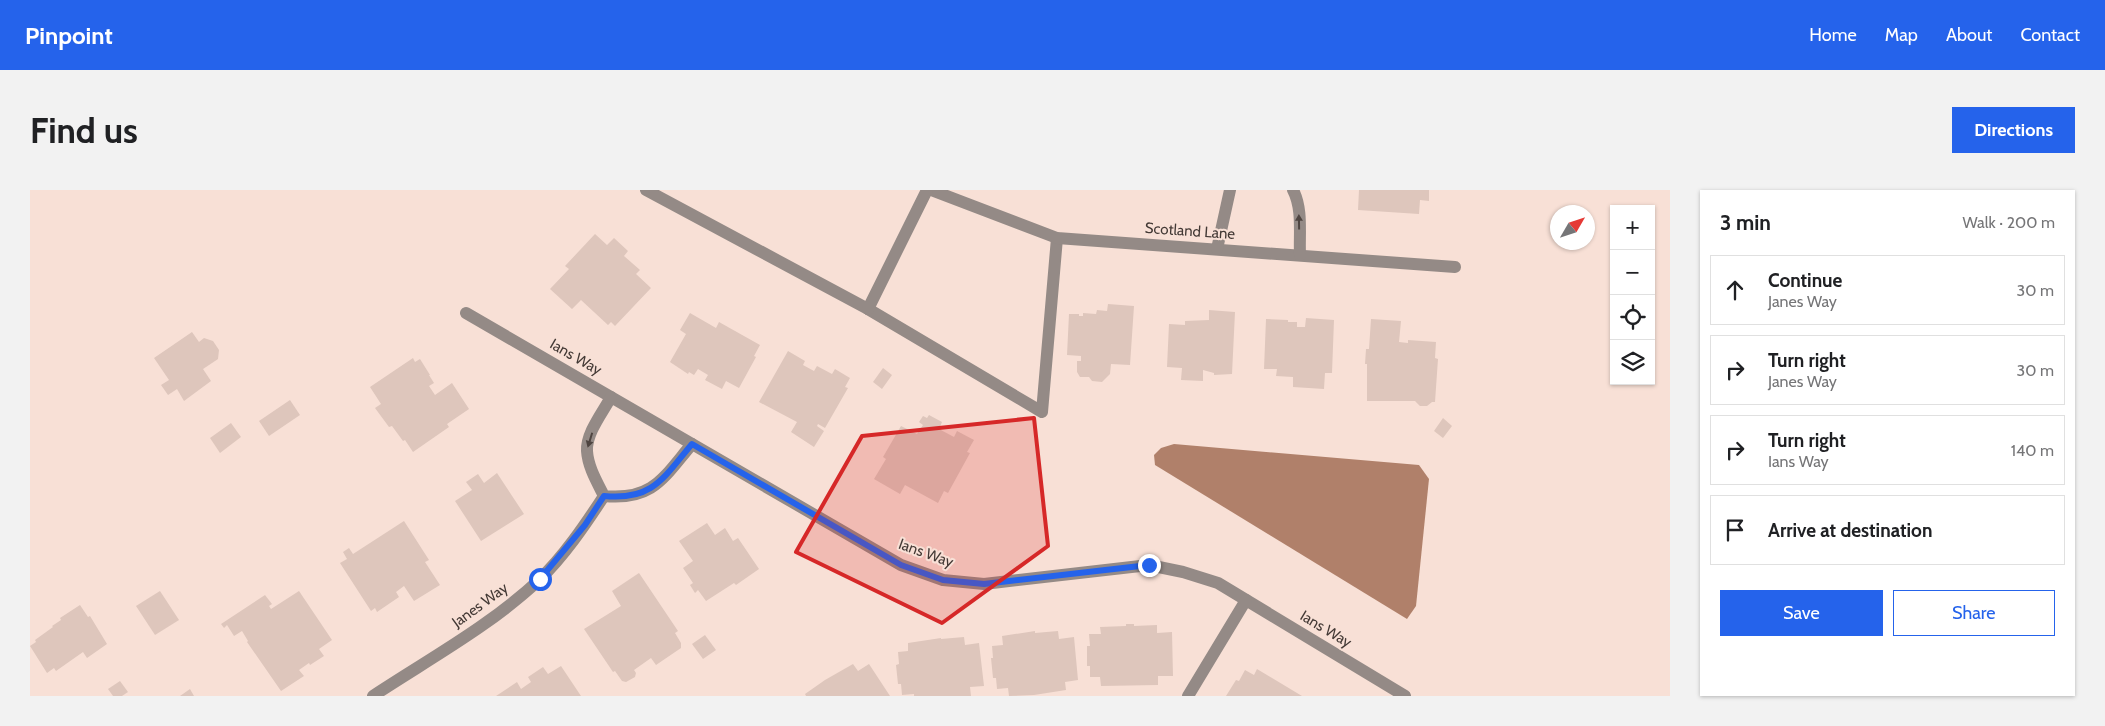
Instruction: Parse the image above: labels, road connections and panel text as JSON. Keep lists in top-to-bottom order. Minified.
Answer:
{"streets":{"street":["Scotland Lane","Ians Way","Janes Way"]},"north":"top right","page":{"header":"Pinpoint","nav":["Home","Map","About","Contact"],"buttons":["Directions",["Save","Share"]],"title":"Find us","heading":["3 min","Walk · 200 m"],"map_buttons":["+","−"],"list":[["Continue","Janes Way","30 m"],["Turn right","Janes Way","30 m"],["Turn right","Ians Way","140 m"],"Arrive at destination"]}}
